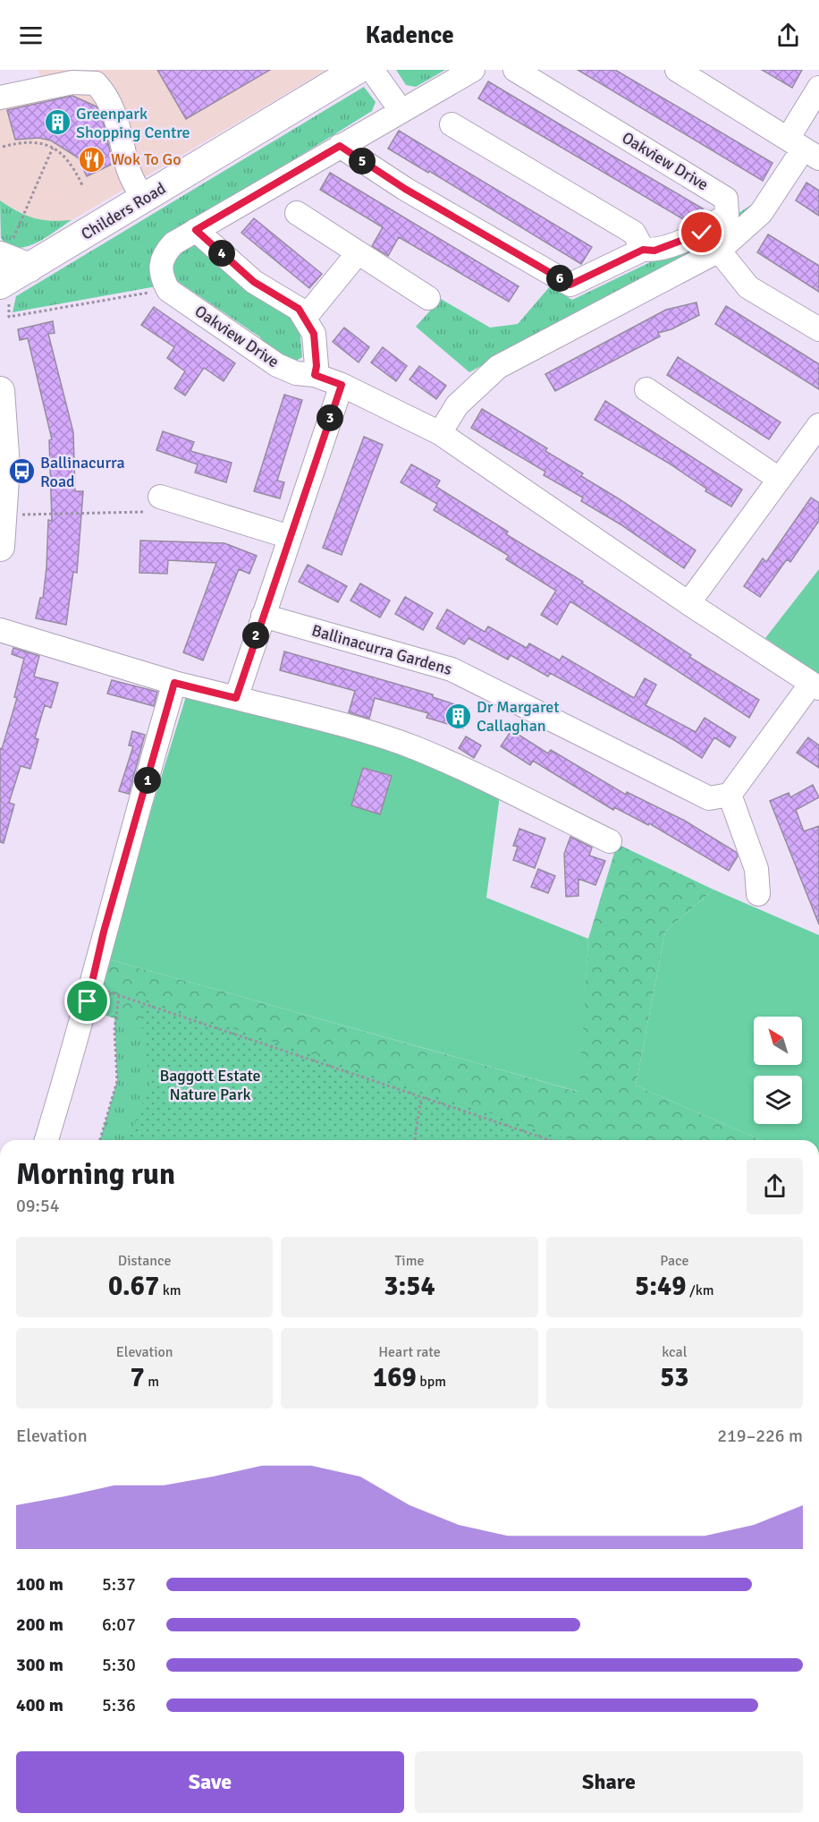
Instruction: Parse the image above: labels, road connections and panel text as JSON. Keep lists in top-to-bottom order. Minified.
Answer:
{"streets":{"main road":["Childers Road"],"street":["Oakview Drive","Ballinacurra Gardens"]},"parks":["Baggott Estate Nature Park"],"places":{"building":["Greenpark Shopping Centre","Dr Margaret Callaghan"],"restaurant":["Wok To Go"],"bus stop":["Ballinacurra Road"]},"north":"top left","page":{"header":"Kadence","pins":["5","4","6","3","2","1"],"heading":["Morning run","09:54"],"stats":[["Distance","0.67 km"],["Time","3:54"],["Pace","5:49 /km"],["Elevation","7 m"],["Heart rate","169 bpm"],["kcal","53"]],"chart":["Elevation","219–226 m"],"list":[{"name":"100 m","note":"5:37"},{"name":"200 m","note":"6:07"},{"name":"300 m","note":"5:30"},{"name":"400 m","note":"5:36"}],"buttons":["Save","Share"]}}
